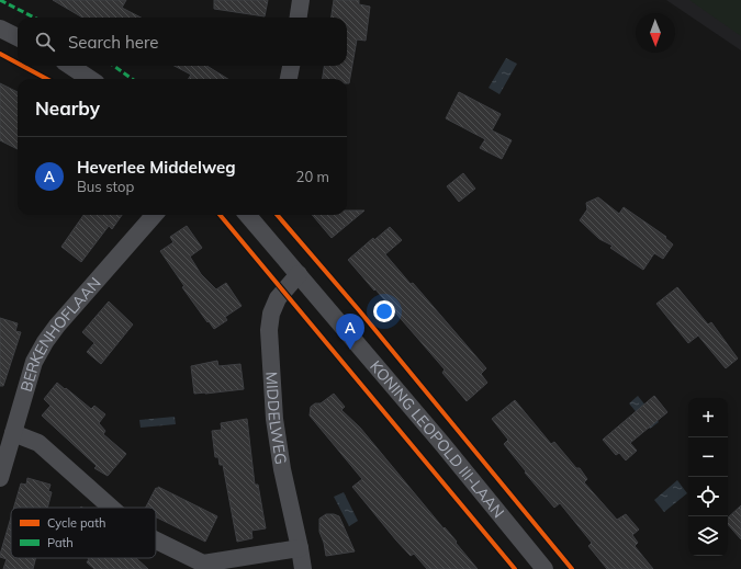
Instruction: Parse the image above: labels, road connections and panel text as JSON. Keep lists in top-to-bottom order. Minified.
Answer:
{"streets":{"street":["BERKENHOFLAAN","MIDDELWEG","KONING LEOPOLD III-LAAN"]},"crossings":[["MIDDELWEG","KONING LEOPOLD III-LAAN"]],"legend":["Cycle path","Path"],"north":"bottom","page":{"search":"Search here","heading":"Nearby","list":[{"mark":"A","name":"Heverlee Middelweg","note":"Bus stop","value":"20 m"}],"pins":"A","map_buttons":["+","−"]}}
